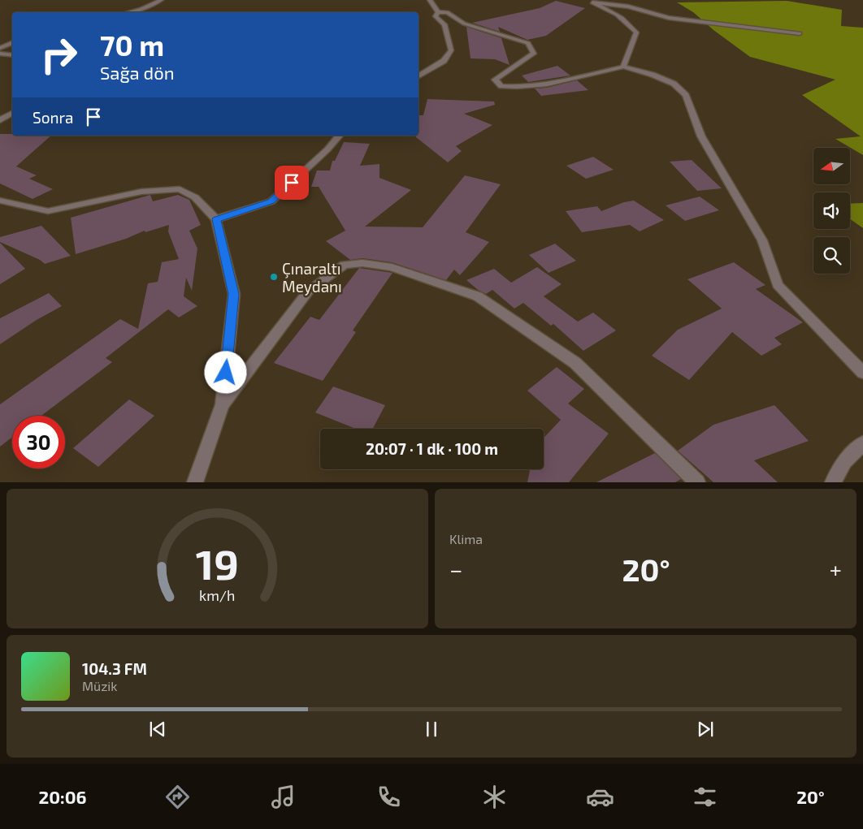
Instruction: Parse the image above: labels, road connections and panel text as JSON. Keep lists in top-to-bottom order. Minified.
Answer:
{"places":["Çınaraltı Meydanı"],"north":"left","page":{"turn":["70 m","Sağa dön"],"then":"Sonra","limit":"30","trip":"20:07 · 1 dk · 100 m","tile":"Klima","heat":["−","20°","+"],"song":["104.3 FM","Müzik"],"tabs":["20:06","20°"],"gauge":["19","km/h"]}}
